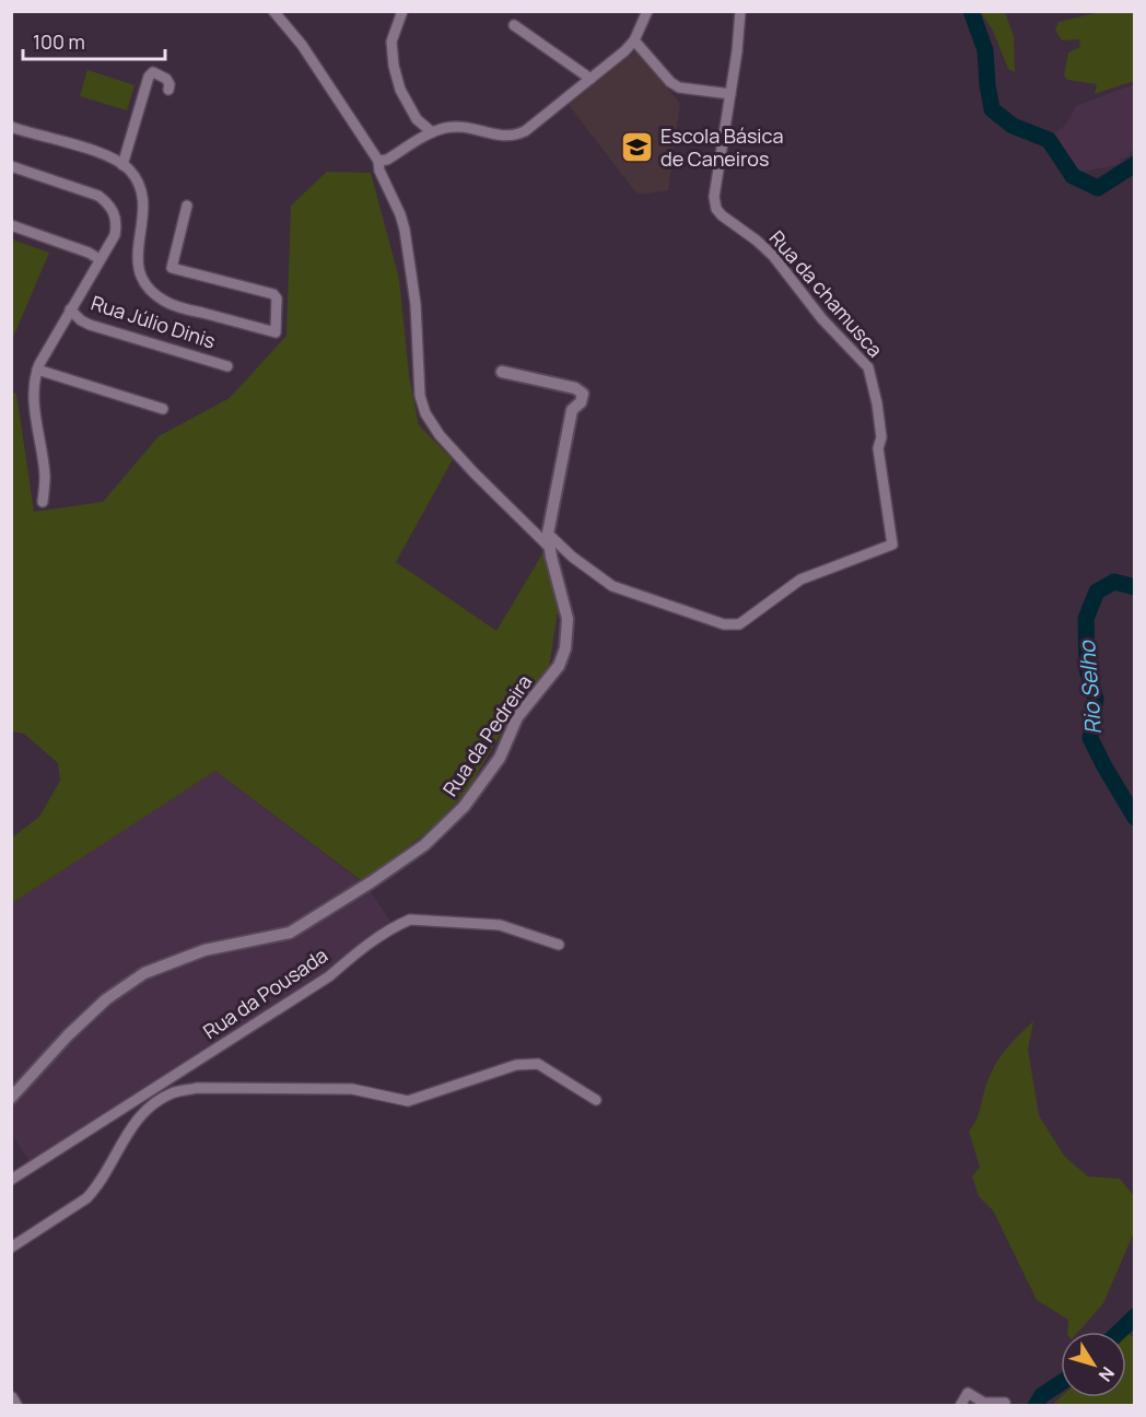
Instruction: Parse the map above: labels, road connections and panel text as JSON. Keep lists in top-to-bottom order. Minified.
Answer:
{"streets":{"street":["Rua da chamusca","Rua Júlio Dinis","Rua da Pedreira","Rua da Pousada"]},"crossings":[["Rua da chamusca","Rua da Pedreira"]],"water":["Rio Selho"],"places":{"school or university":["Escola Básica de Caneiros"]},"scale_bar":"100 m","north":"bottom right"}
